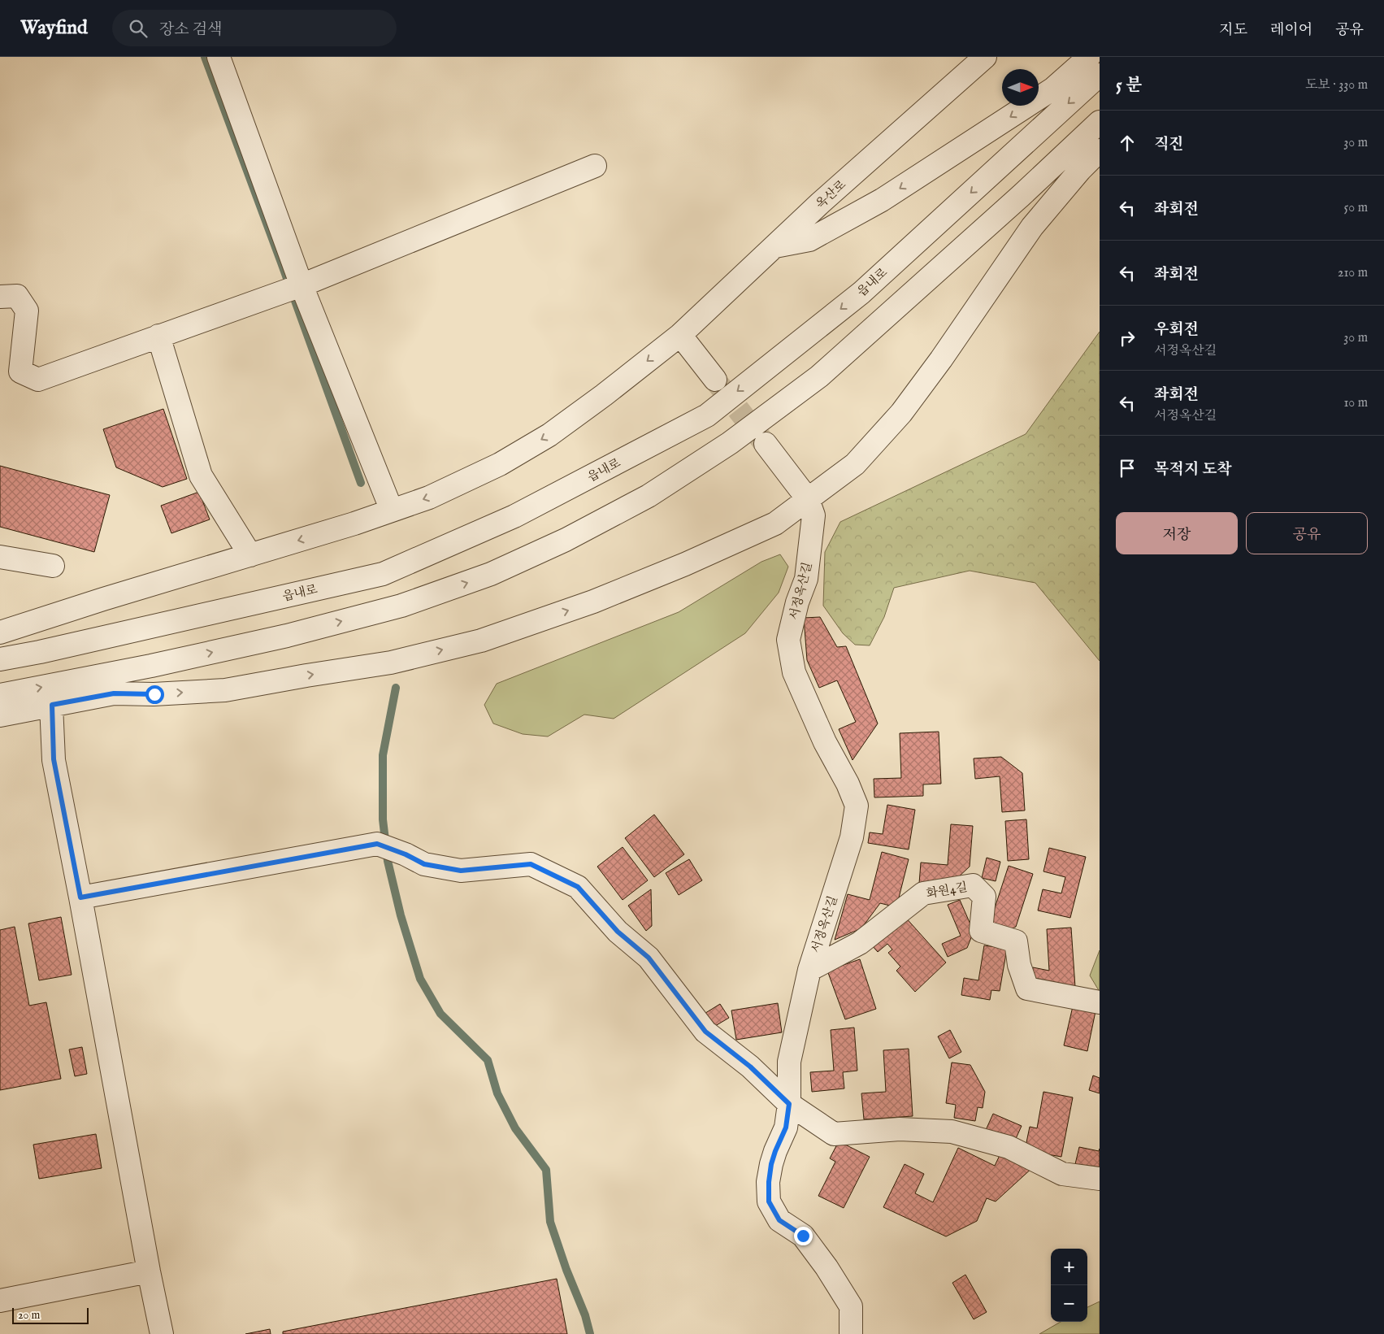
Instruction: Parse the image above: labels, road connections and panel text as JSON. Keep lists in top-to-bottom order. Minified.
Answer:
{"streets":{"street":["옥산로","읍내로","서정옥산길","화원4길"]},"crossings":[["서정옥산길","화원4길"]],"scale_bar":"20 m","north":"right","page":{"header":"Wayfind","search":"장소 검색","nav":["지도","레이어","공유"],"heading":["5 분","도보 · 330 m"],"list":[["직진","30 m"],["좌회전","50 m"],["좌회전","210 m"],["우회전","서정옥산길","30 m"],["좌회전","서정옥산길","10 m"],"목적지 도착"],"buttons":["저장","공유"],"map_buttons":["+","−"],"scale":"20 m"}}
